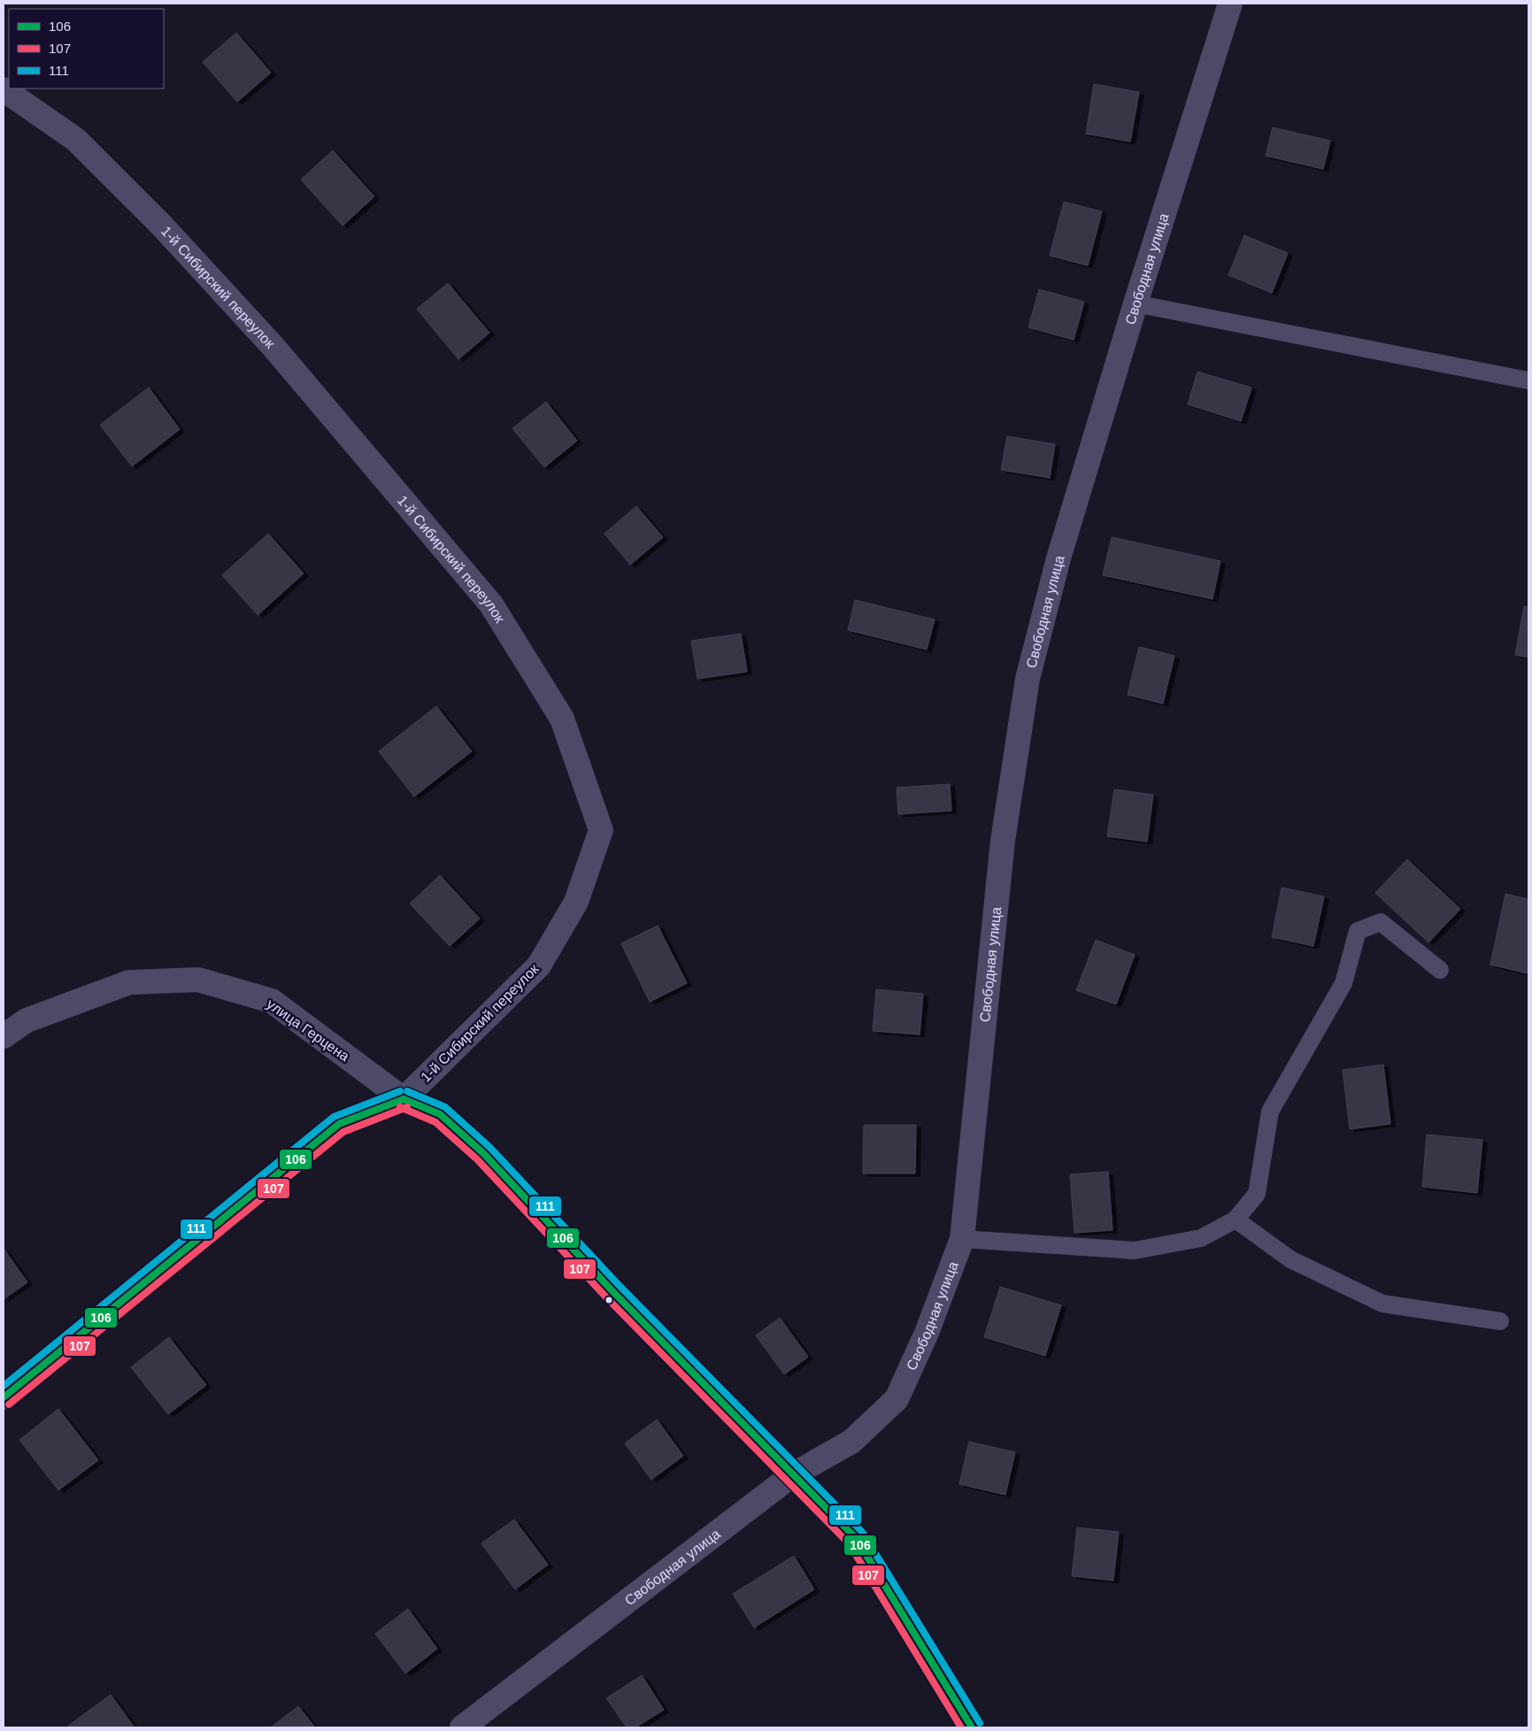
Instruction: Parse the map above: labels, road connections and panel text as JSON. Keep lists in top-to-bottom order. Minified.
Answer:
{"streets":{"street":["Свободная улица","1-й Сибирский переулок","улица Герцена"]},"crossings":[["1-й Сибирский переулок","улица Герцена"]],"lines":["transit line 111","transit line 106","transit line 107"],"legend":["106","107","111"]}
